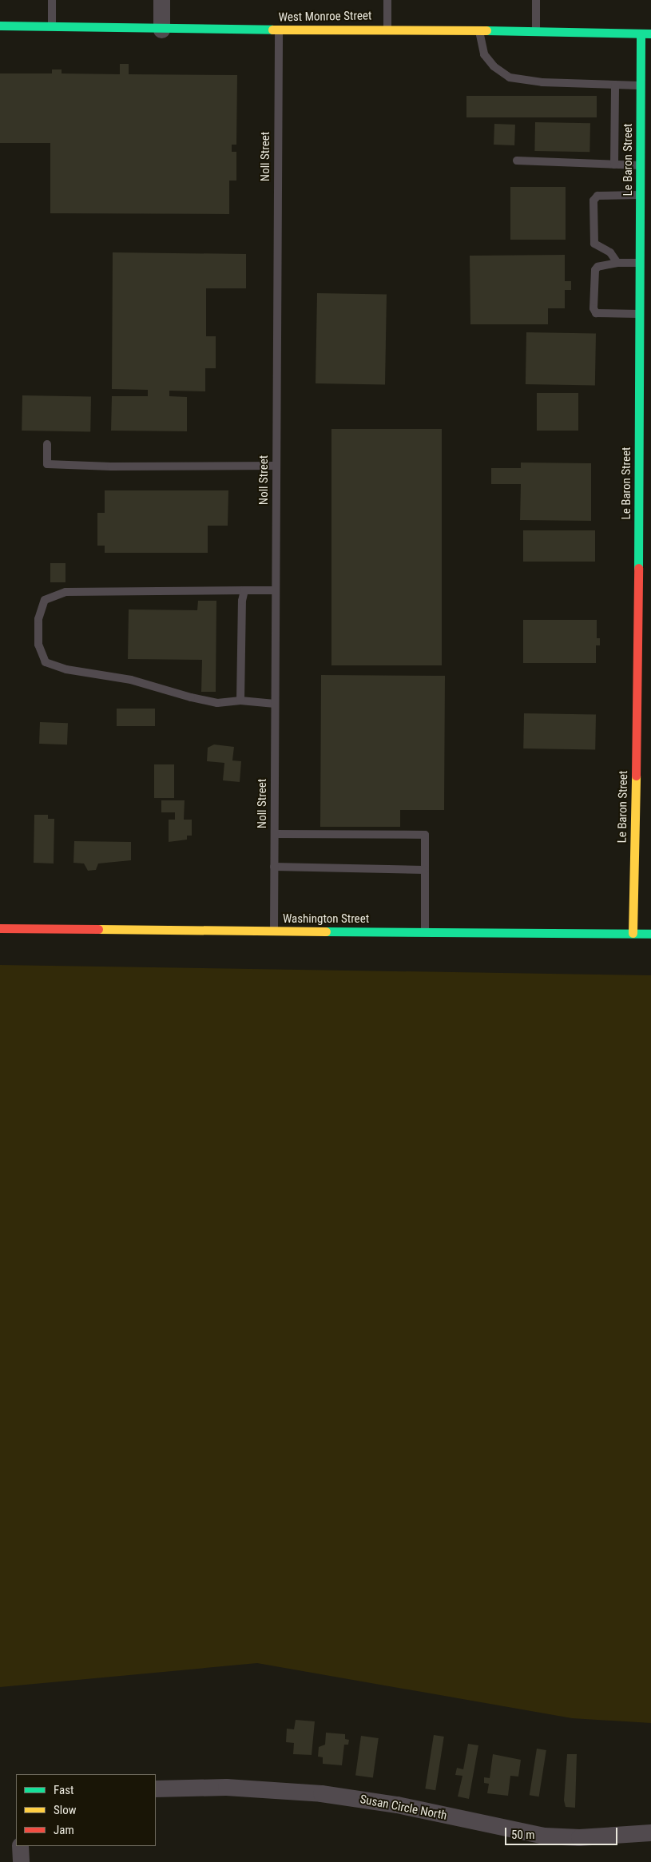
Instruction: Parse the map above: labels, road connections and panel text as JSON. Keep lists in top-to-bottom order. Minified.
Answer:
{"streets":{"street":["West Monroe Street","Le Baron Street","Washington Street","Susan Circle North"],"lane":["Noll Street"]},"crossings":[["West Monroe Street","Noll Street"],["West Monroe Street","Le Baron Street"],["Noll Street","Washington Street"],["Le Baron Street","Washington Street"]],"legend":["Fast","Slow","Jam"],"scale_bar":"50 m"}
